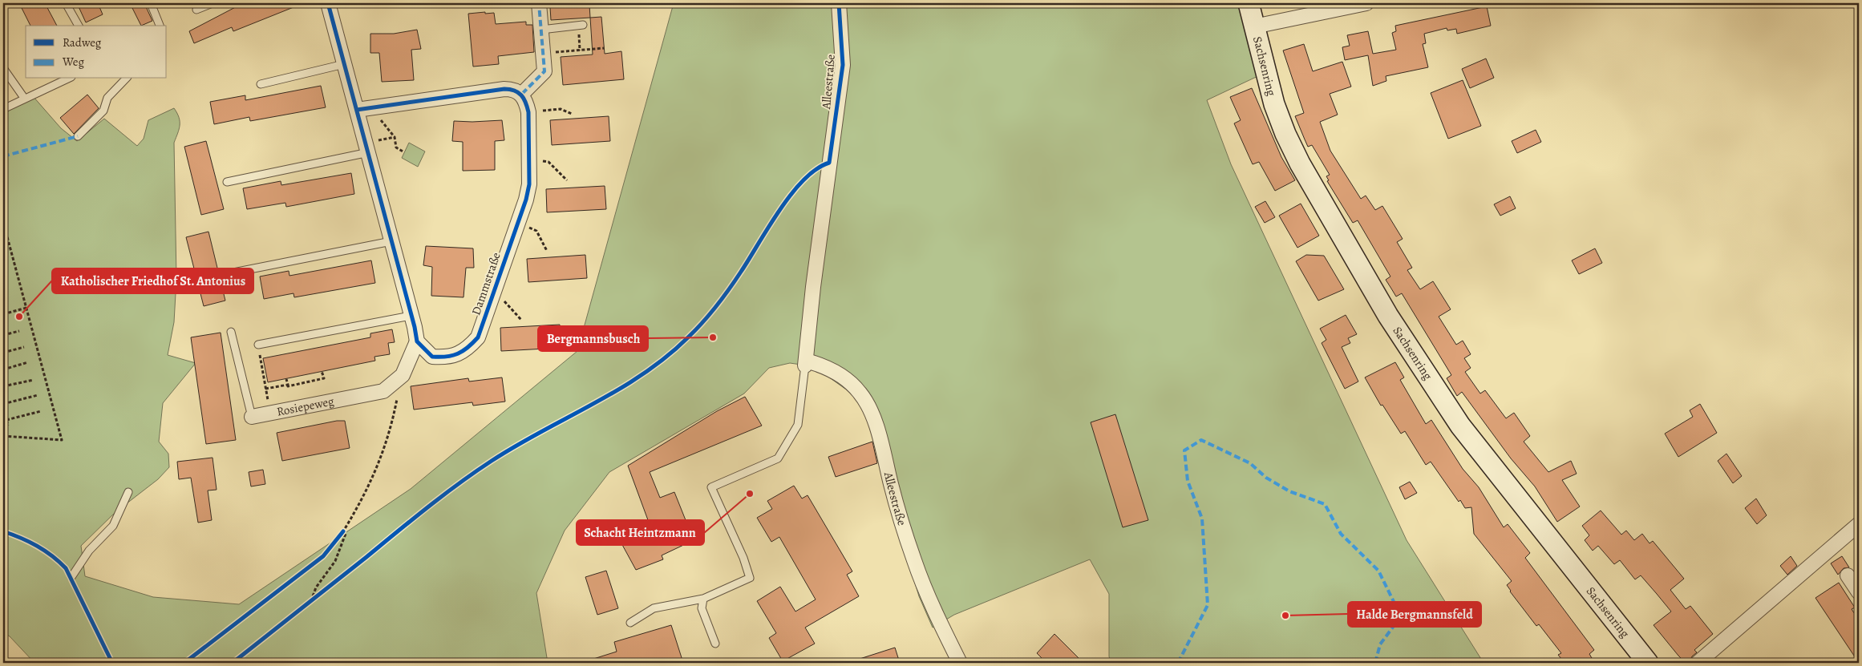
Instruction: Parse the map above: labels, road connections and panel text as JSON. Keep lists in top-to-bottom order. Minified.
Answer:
{"streets":{"street":["Sachsenring","Alleestraße","Dammstraße","Rosiepeweg"]},"crossings":[["Dammstraße","Rosiepeweg"]],"places":["Katholischer Friedhof St. Antonius","Bergmannsbusch","Schacht Heintzmann","Halde Bergmannsfeld"],"legend":["Radweg","Weg"]}
